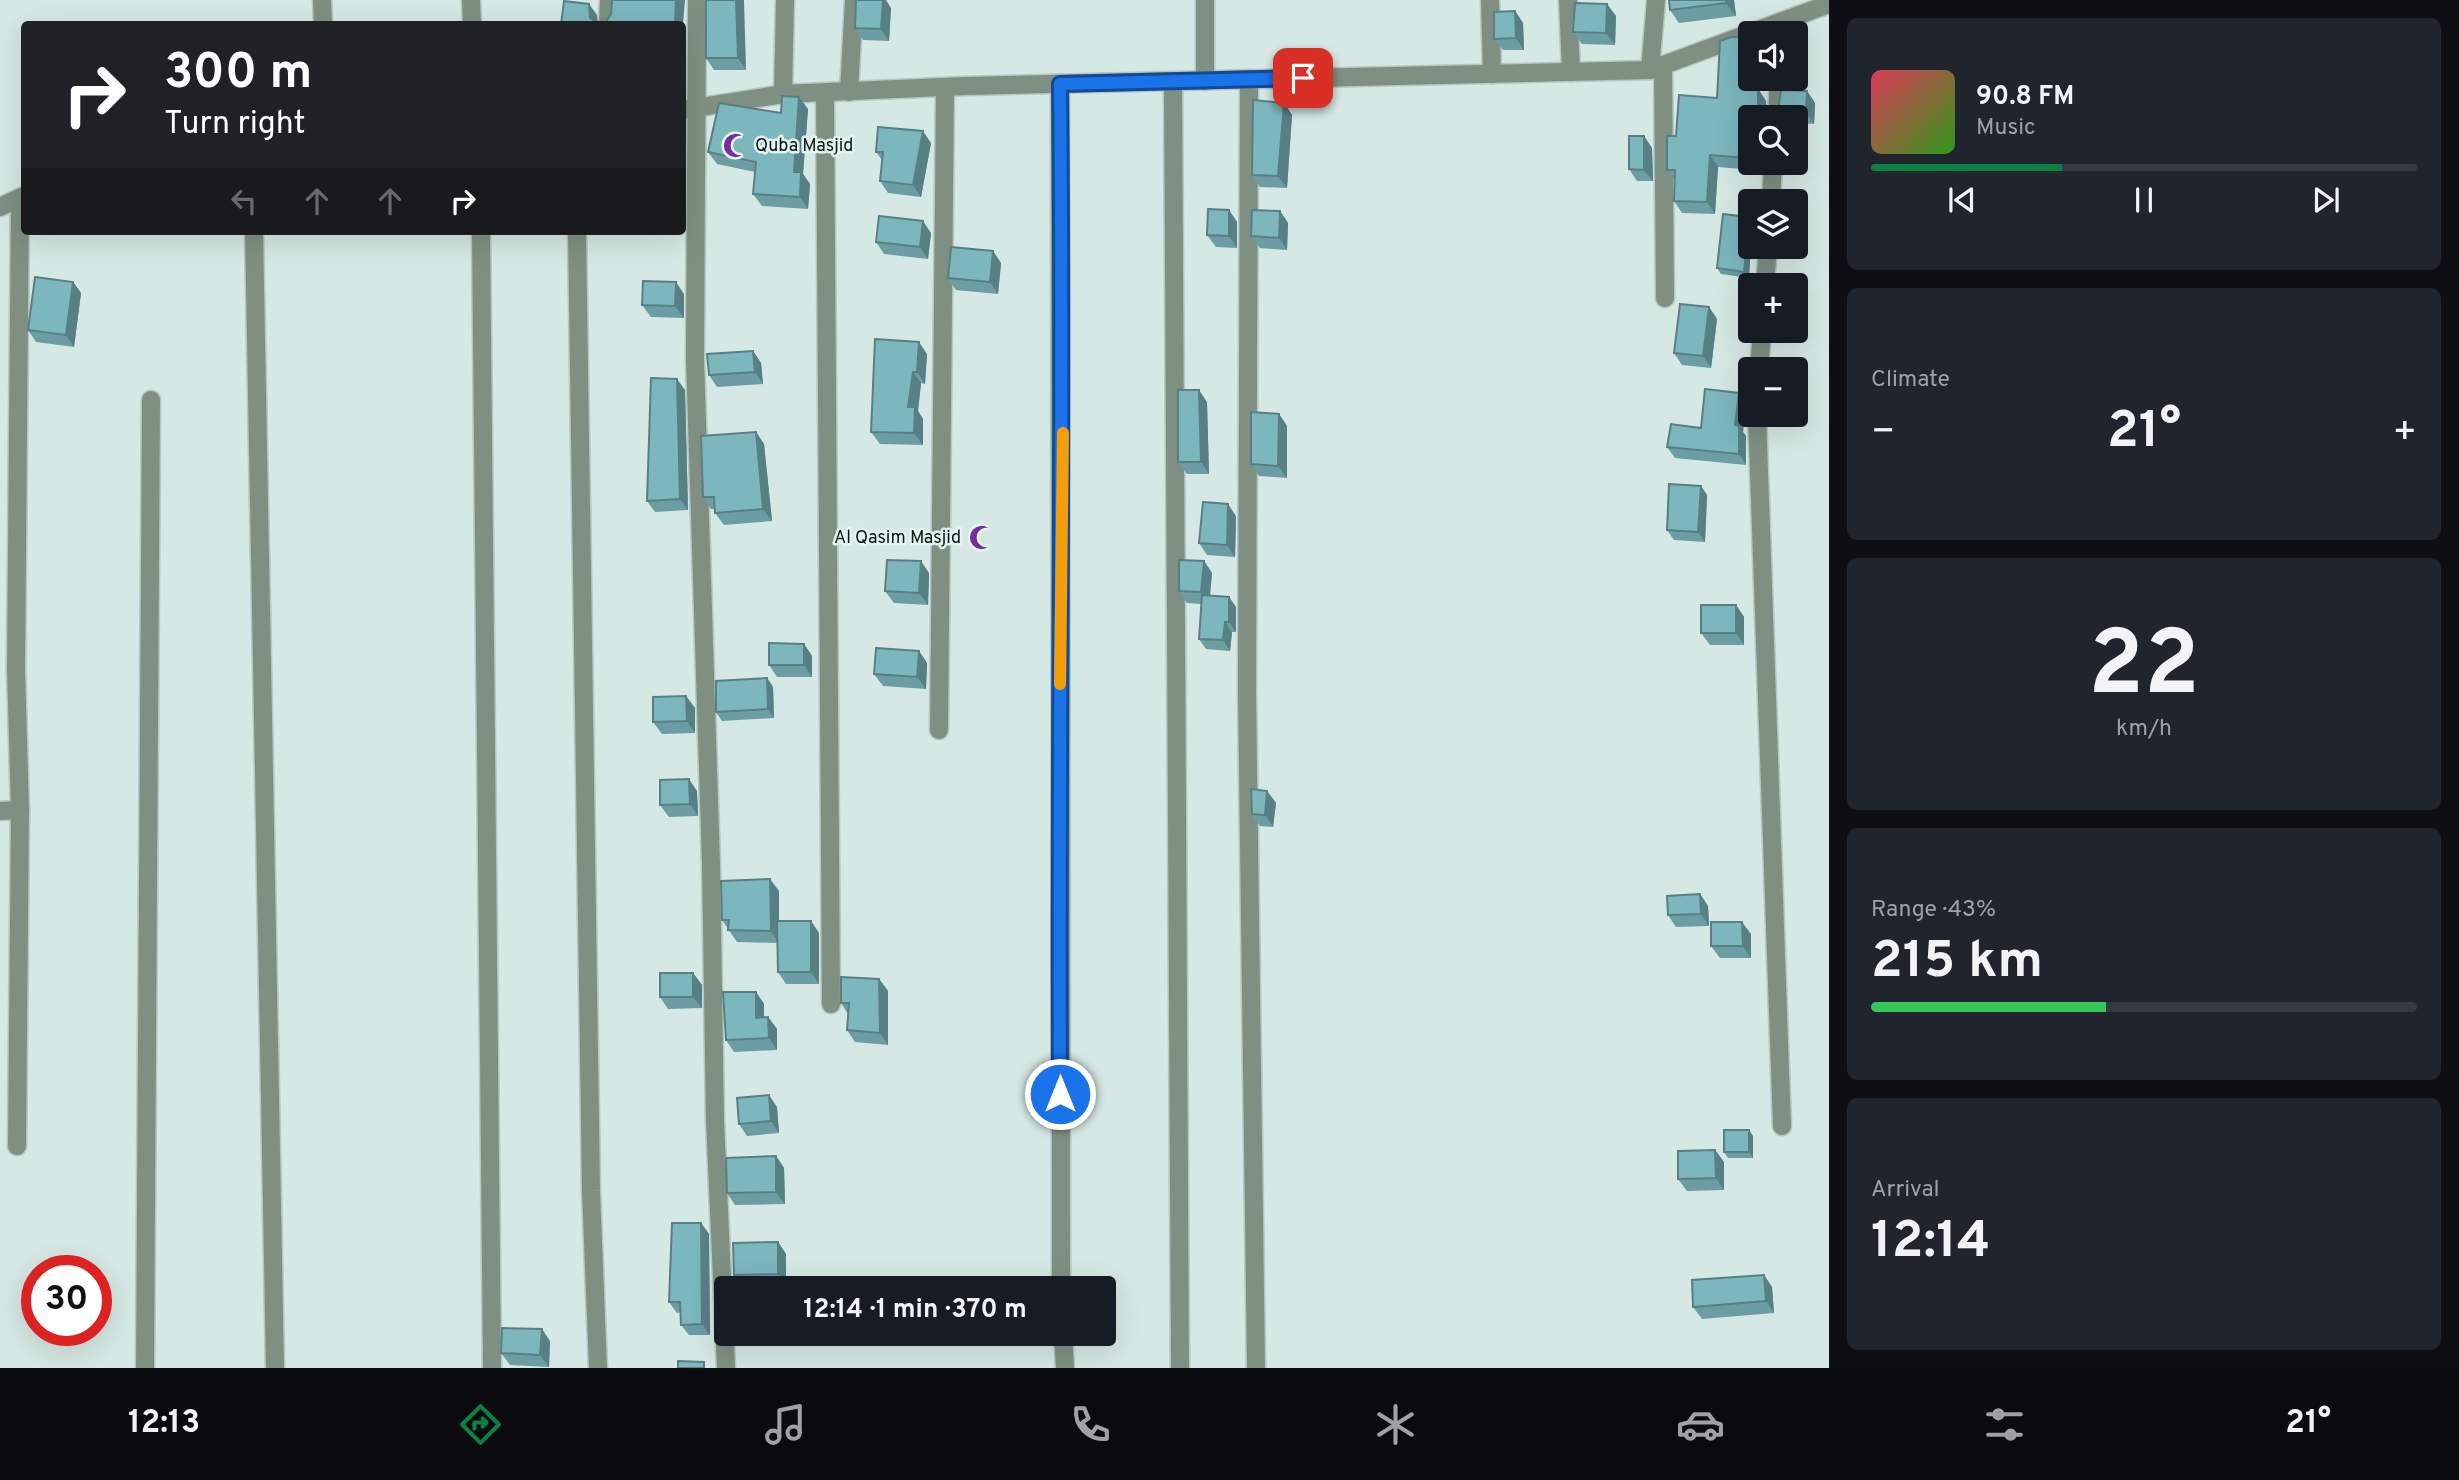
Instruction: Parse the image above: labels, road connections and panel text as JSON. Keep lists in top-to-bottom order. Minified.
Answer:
{"places":{"mosque":["Quba Masjid","Al Qasim Masjid"]},"page":{"map_buttons":["+","−"],"turn":["300 m","Turn right"],"song":["90.8 FM","Music"],"tile":["Climate",["22","km/h"],["Range · 43%","215 km"],["Arrival","12:14"]],"heat":["−","21°","+"],"limit":"30","trip":"12:14 · 1 min · 370 m","tabs":["12:13","21°"]}}
